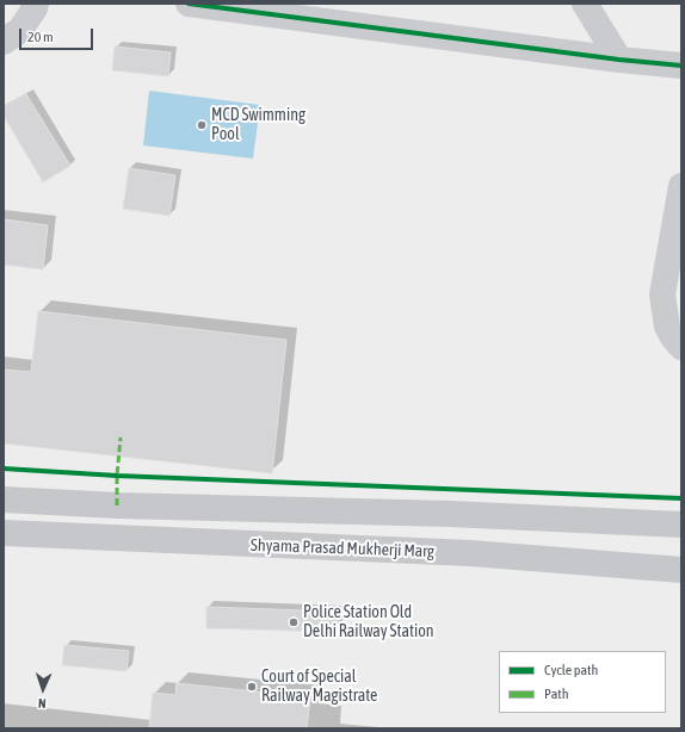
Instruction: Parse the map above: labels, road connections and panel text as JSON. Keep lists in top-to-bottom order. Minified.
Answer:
{"streets":{"main road":["Shyama Prasad Mukherji Marg"]},"places":["MCD Swimming Pool","Police Station Old Delhi Railway Station","Court of Special Railway Magistrate"],"legend":["Cycle path","Path"],"scale_bar":"20 m","north":"bottom"}
